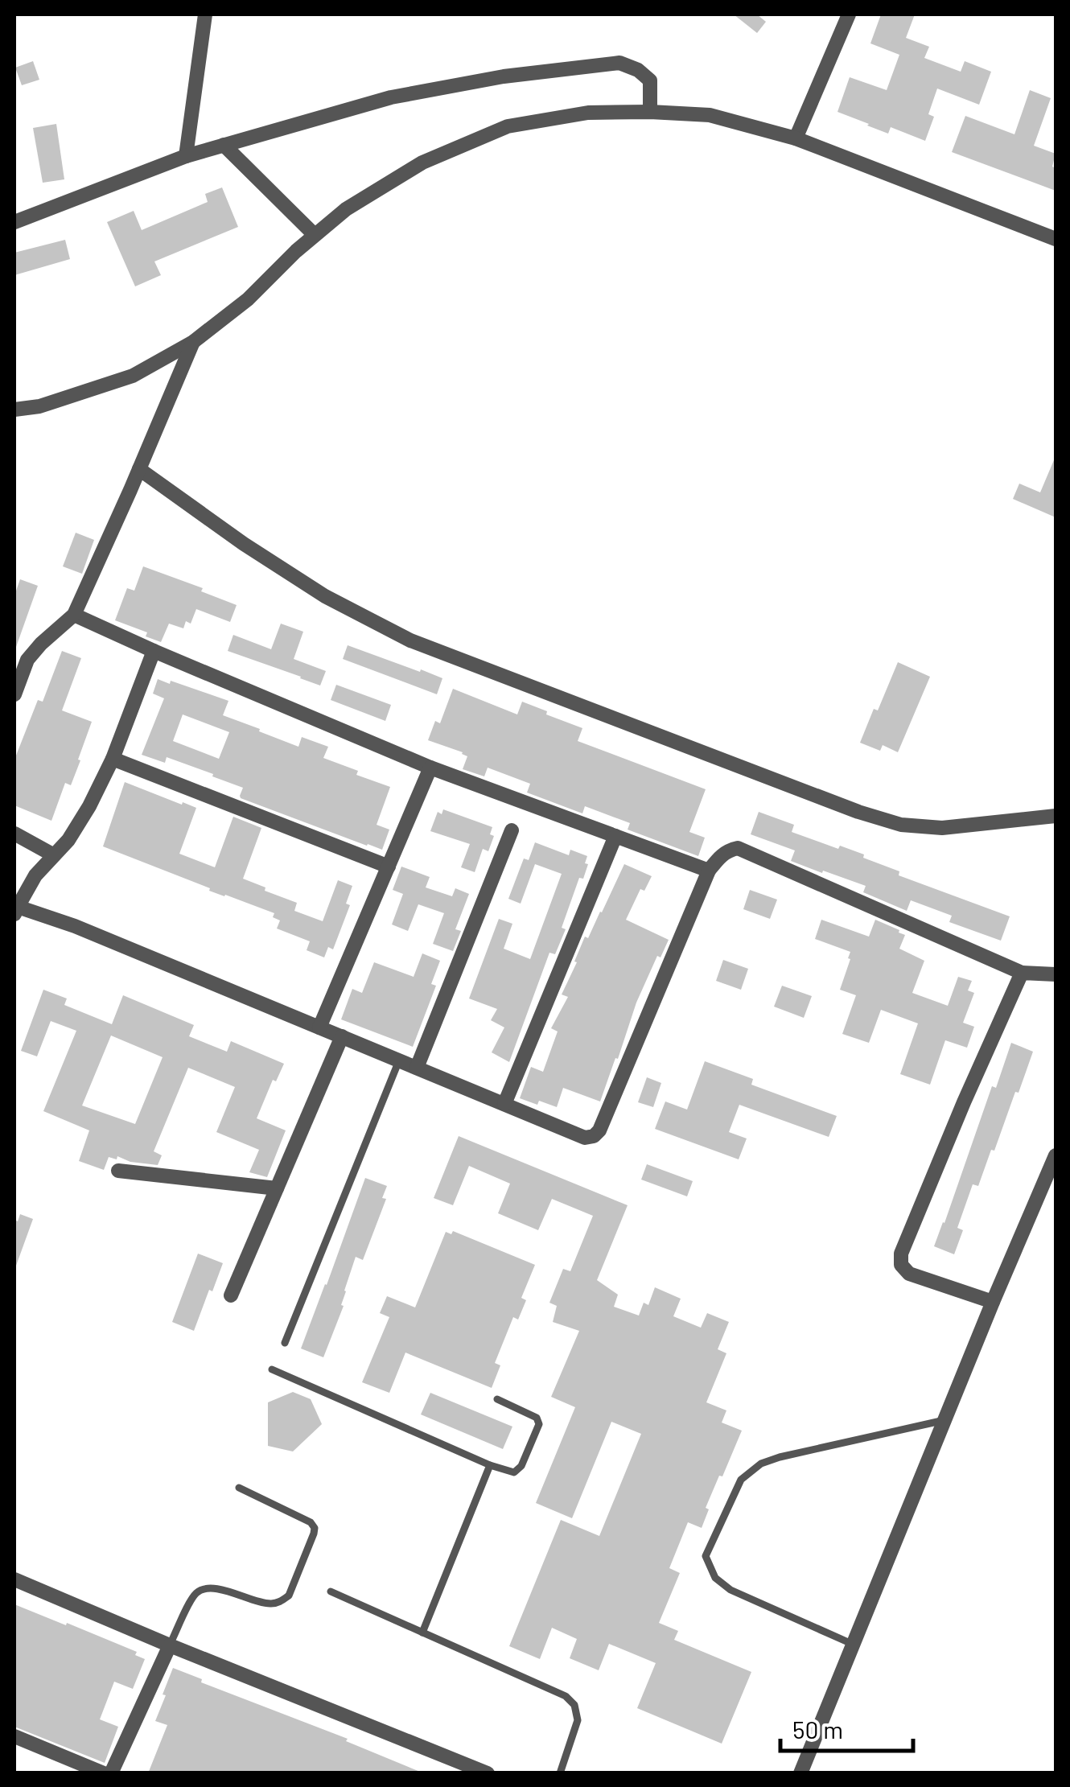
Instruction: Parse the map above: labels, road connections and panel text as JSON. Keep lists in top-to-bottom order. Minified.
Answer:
{"scale_bar":"50 m"}
